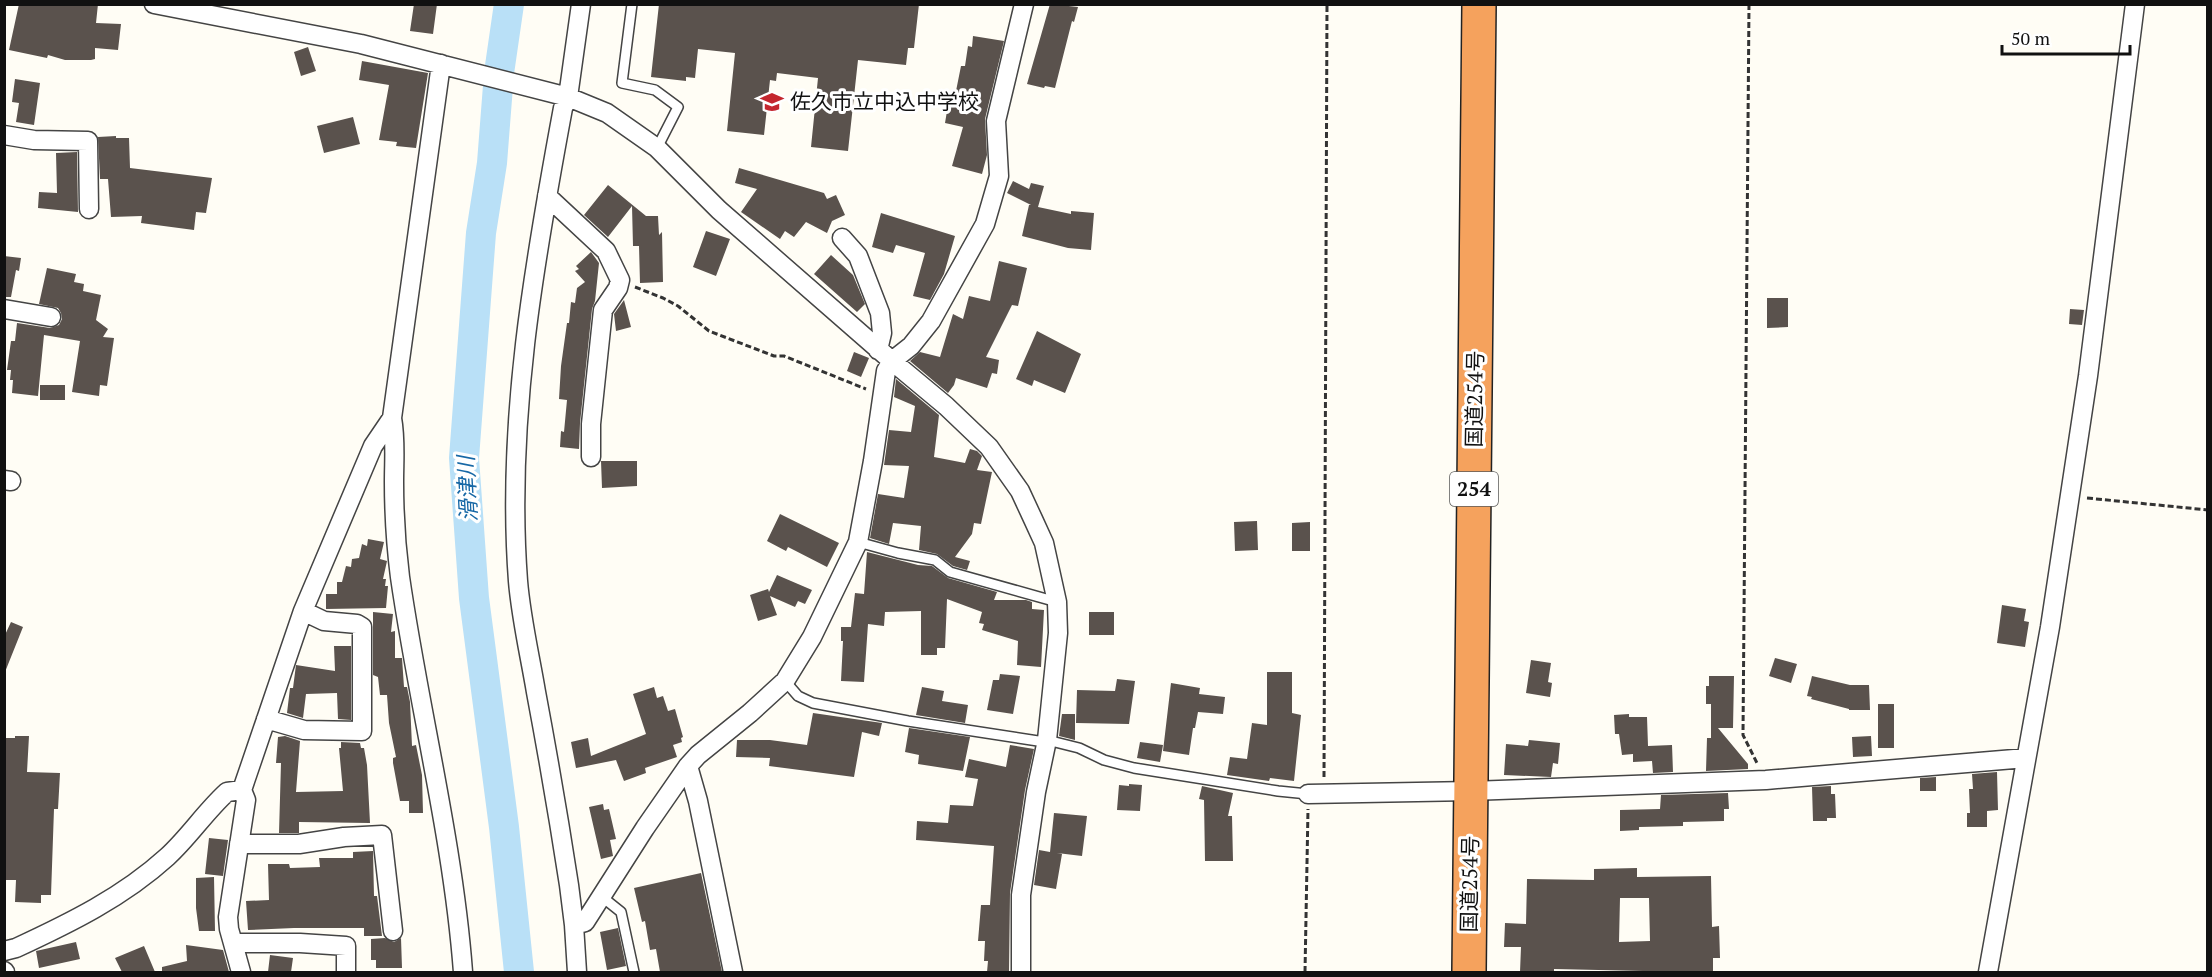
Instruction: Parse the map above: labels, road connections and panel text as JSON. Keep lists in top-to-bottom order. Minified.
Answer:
{"streets":{"highway":["国道254号","254"]},"water":["滑津川"],"places":{"school or university":["佐久市立中込中学校"]},"scale_bar":"50 m"}
